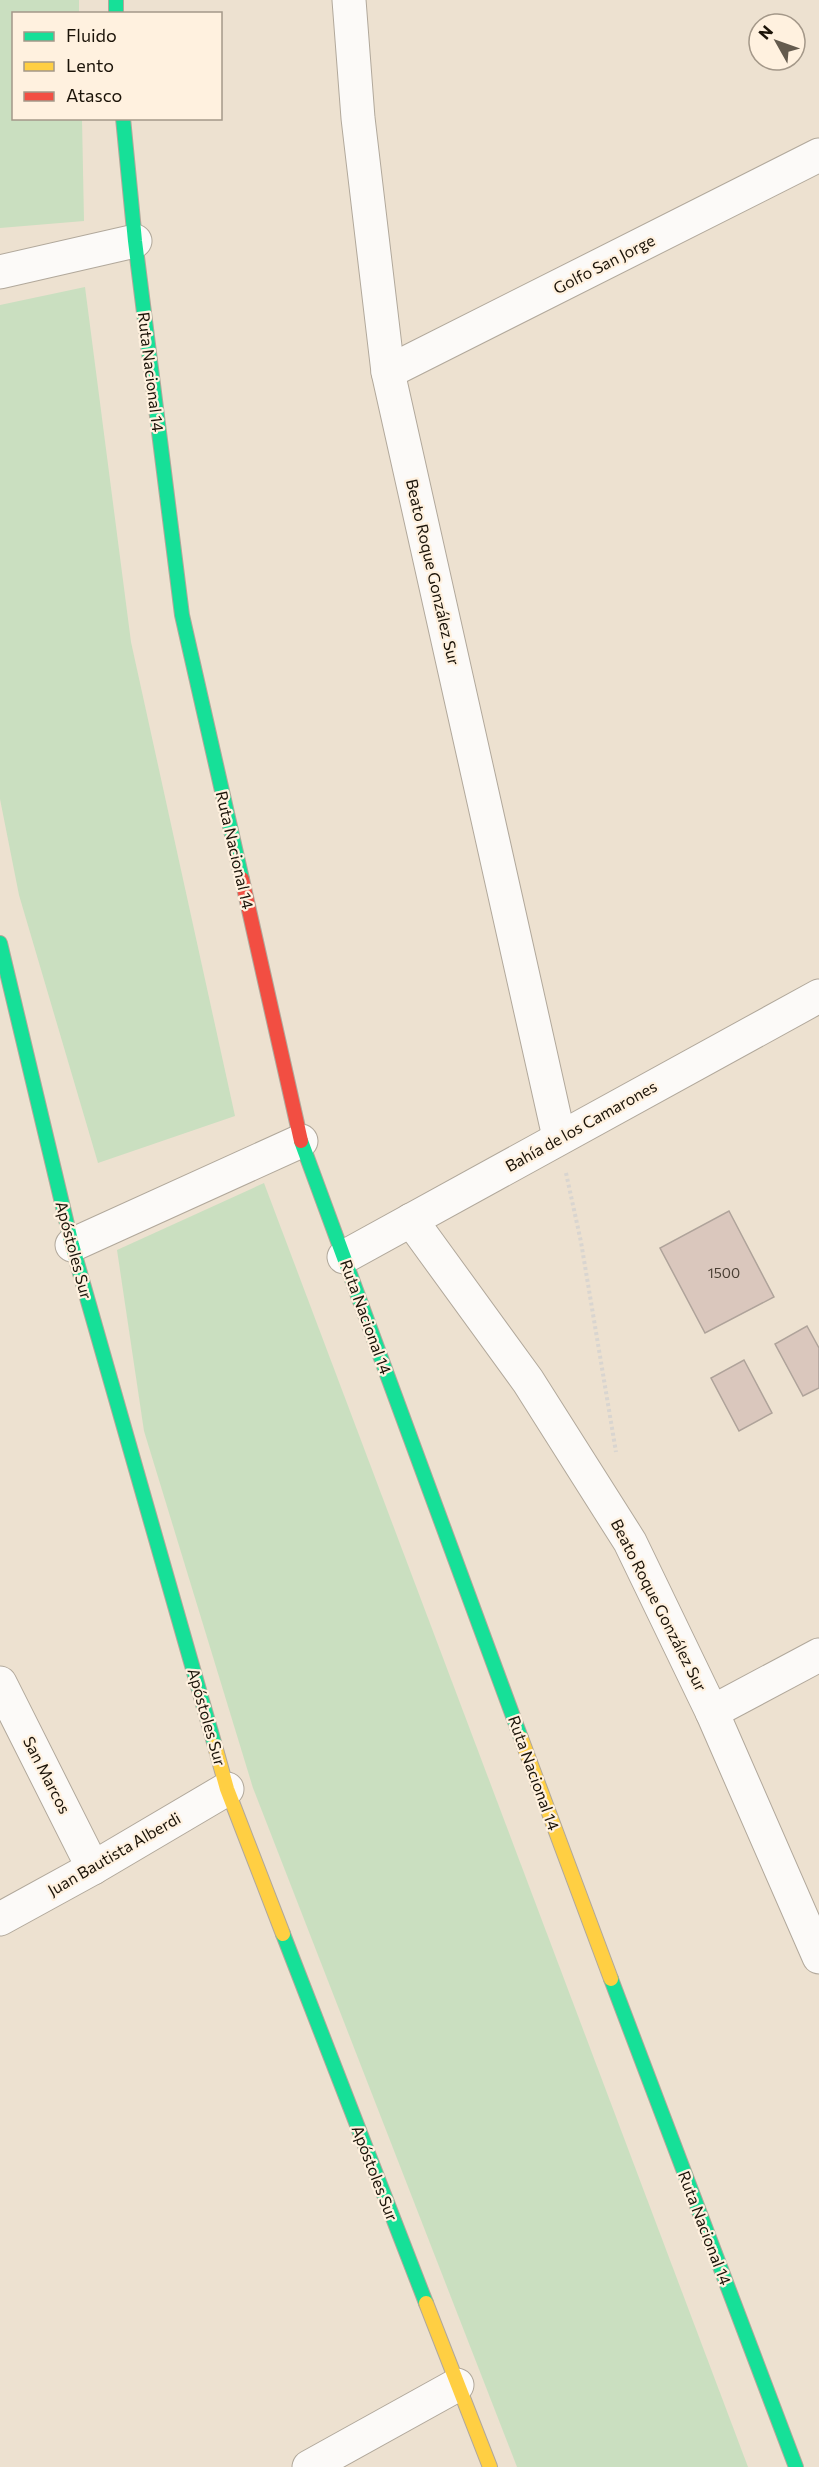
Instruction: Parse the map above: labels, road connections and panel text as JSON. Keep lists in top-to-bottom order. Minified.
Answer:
{"streets":{"main road":["Ruta Nacional 14","Apóstoles Sur"],"street":["Golfo San Jorge","Beato Roque González Sur","Bahía de los Camarones","San Marcos","Juan Bautista Alberdi"]},"crossings":[["Golfo San Jorge","Beato Roque González Sur"],["Ruta Nacional 14","Bahía de los Camarones"],["Beato Roque González Sur","Bahía de los Camarones"],["Apóstoles Sur","Juan Bautista Alberdi"],["San Marcos","Juan Bautista Alberdi"]],"house_numbers":["1500"],"legend":["Fluido","Lento","Atasco"],"north":"top left"}
